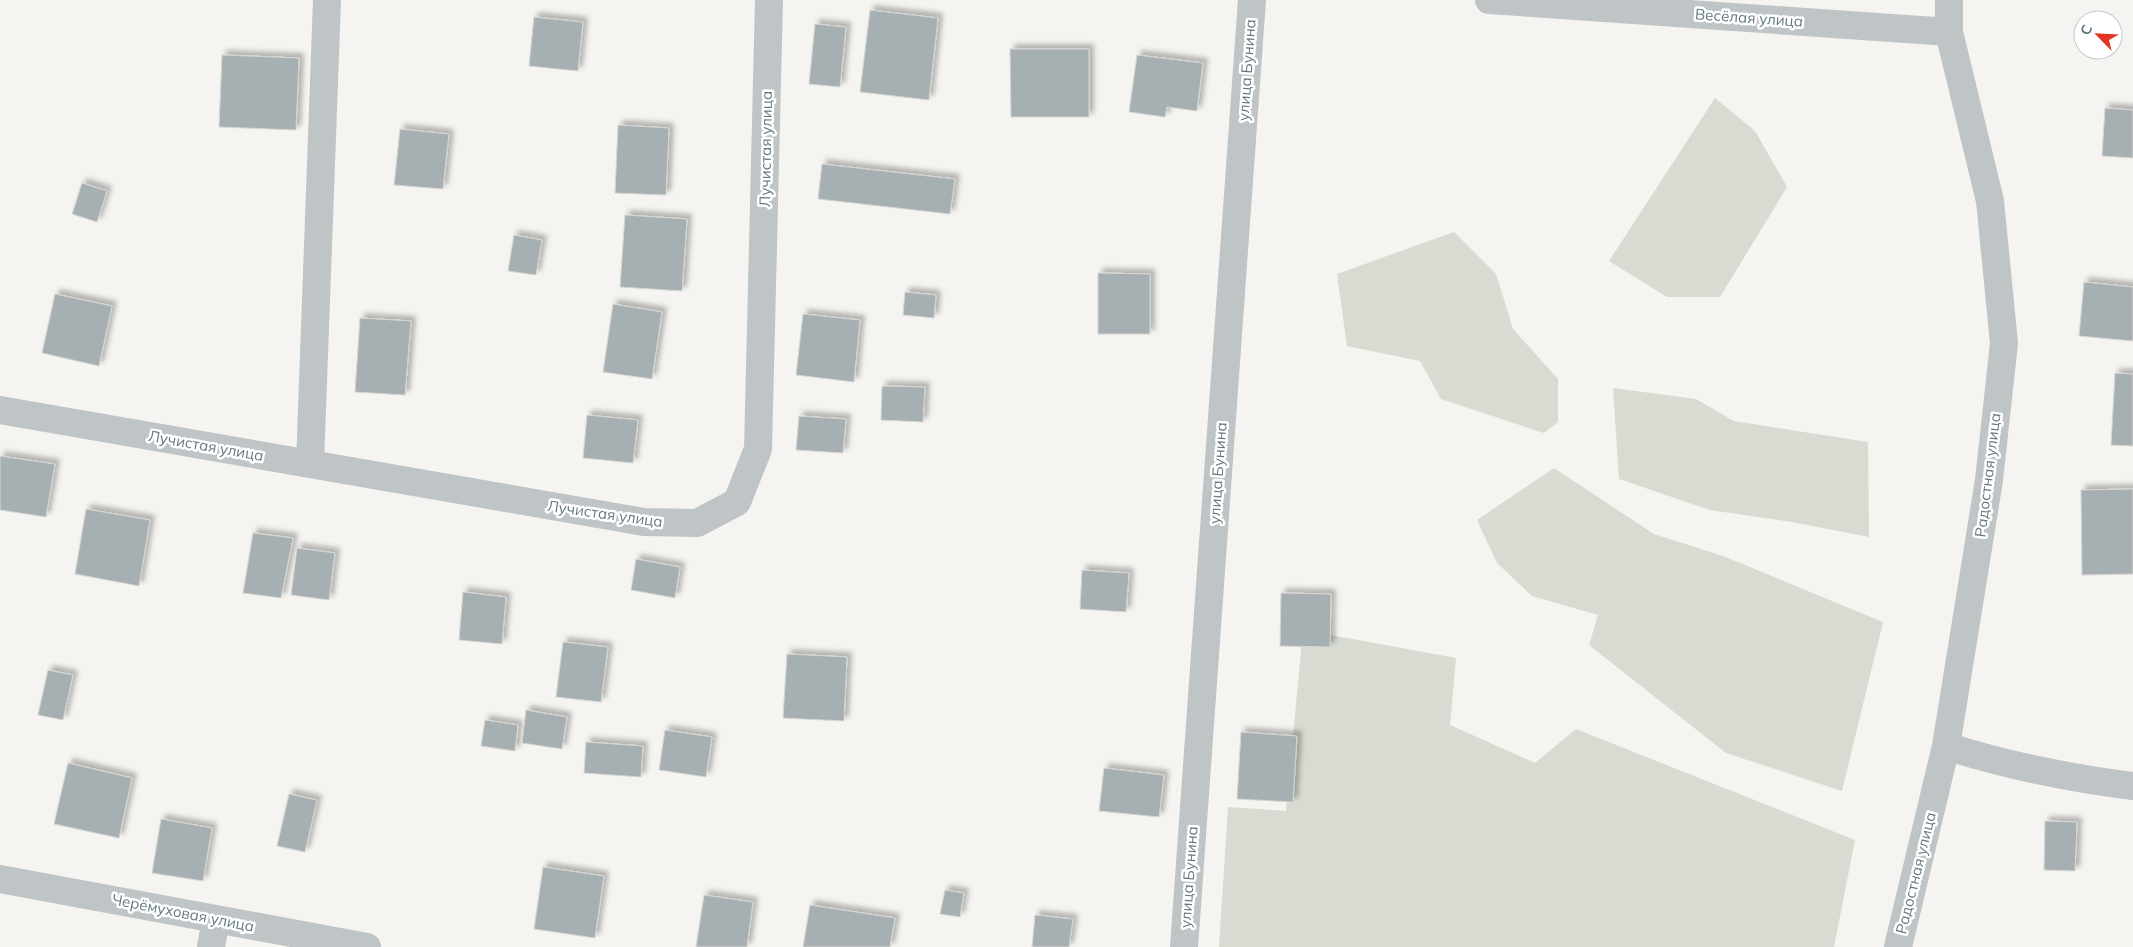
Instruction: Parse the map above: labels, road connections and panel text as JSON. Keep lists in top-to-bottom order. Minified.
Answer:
{"streets":{"street":["Весёлая улица","улица Бунина","Лучистая улица","Радостная улица","Черёмуховая улица"]},"crossings":[["Весёлая улица","Радостная улица"]],"north":"top left"}
